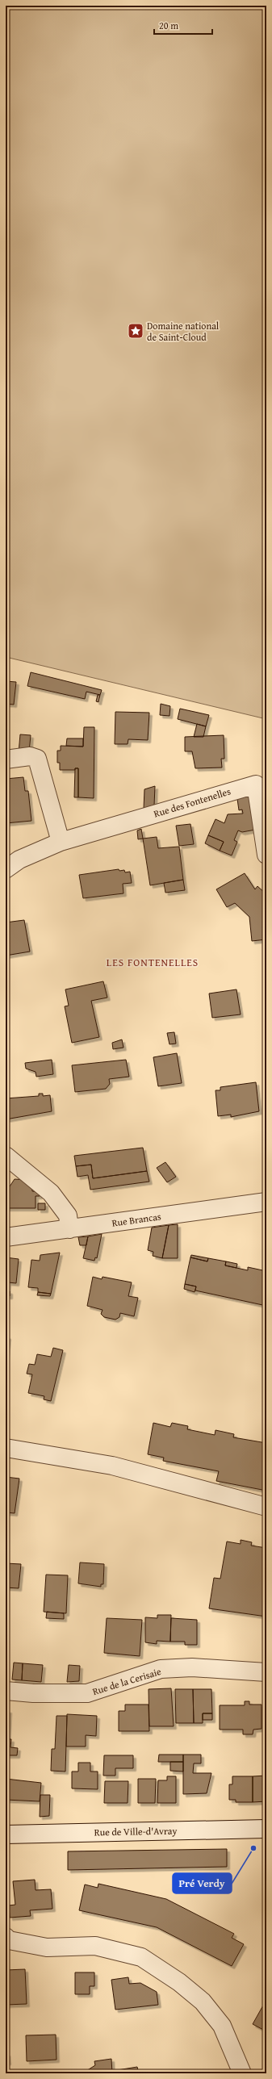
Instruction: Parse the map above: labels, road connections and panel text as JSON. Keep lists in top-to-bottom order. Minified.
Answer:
{"streets":{"street":["Rue des Fontenelles","Rue Brancas","Rue de la Cerisaie","Rue de Ville-d'Avray"]},"districts":["LES FONTENELLES"],"places":{"place":["Domaine national de Saint-Cloud"],"other":["Pré Verdy"]},"scale_bar":"20 m"}
